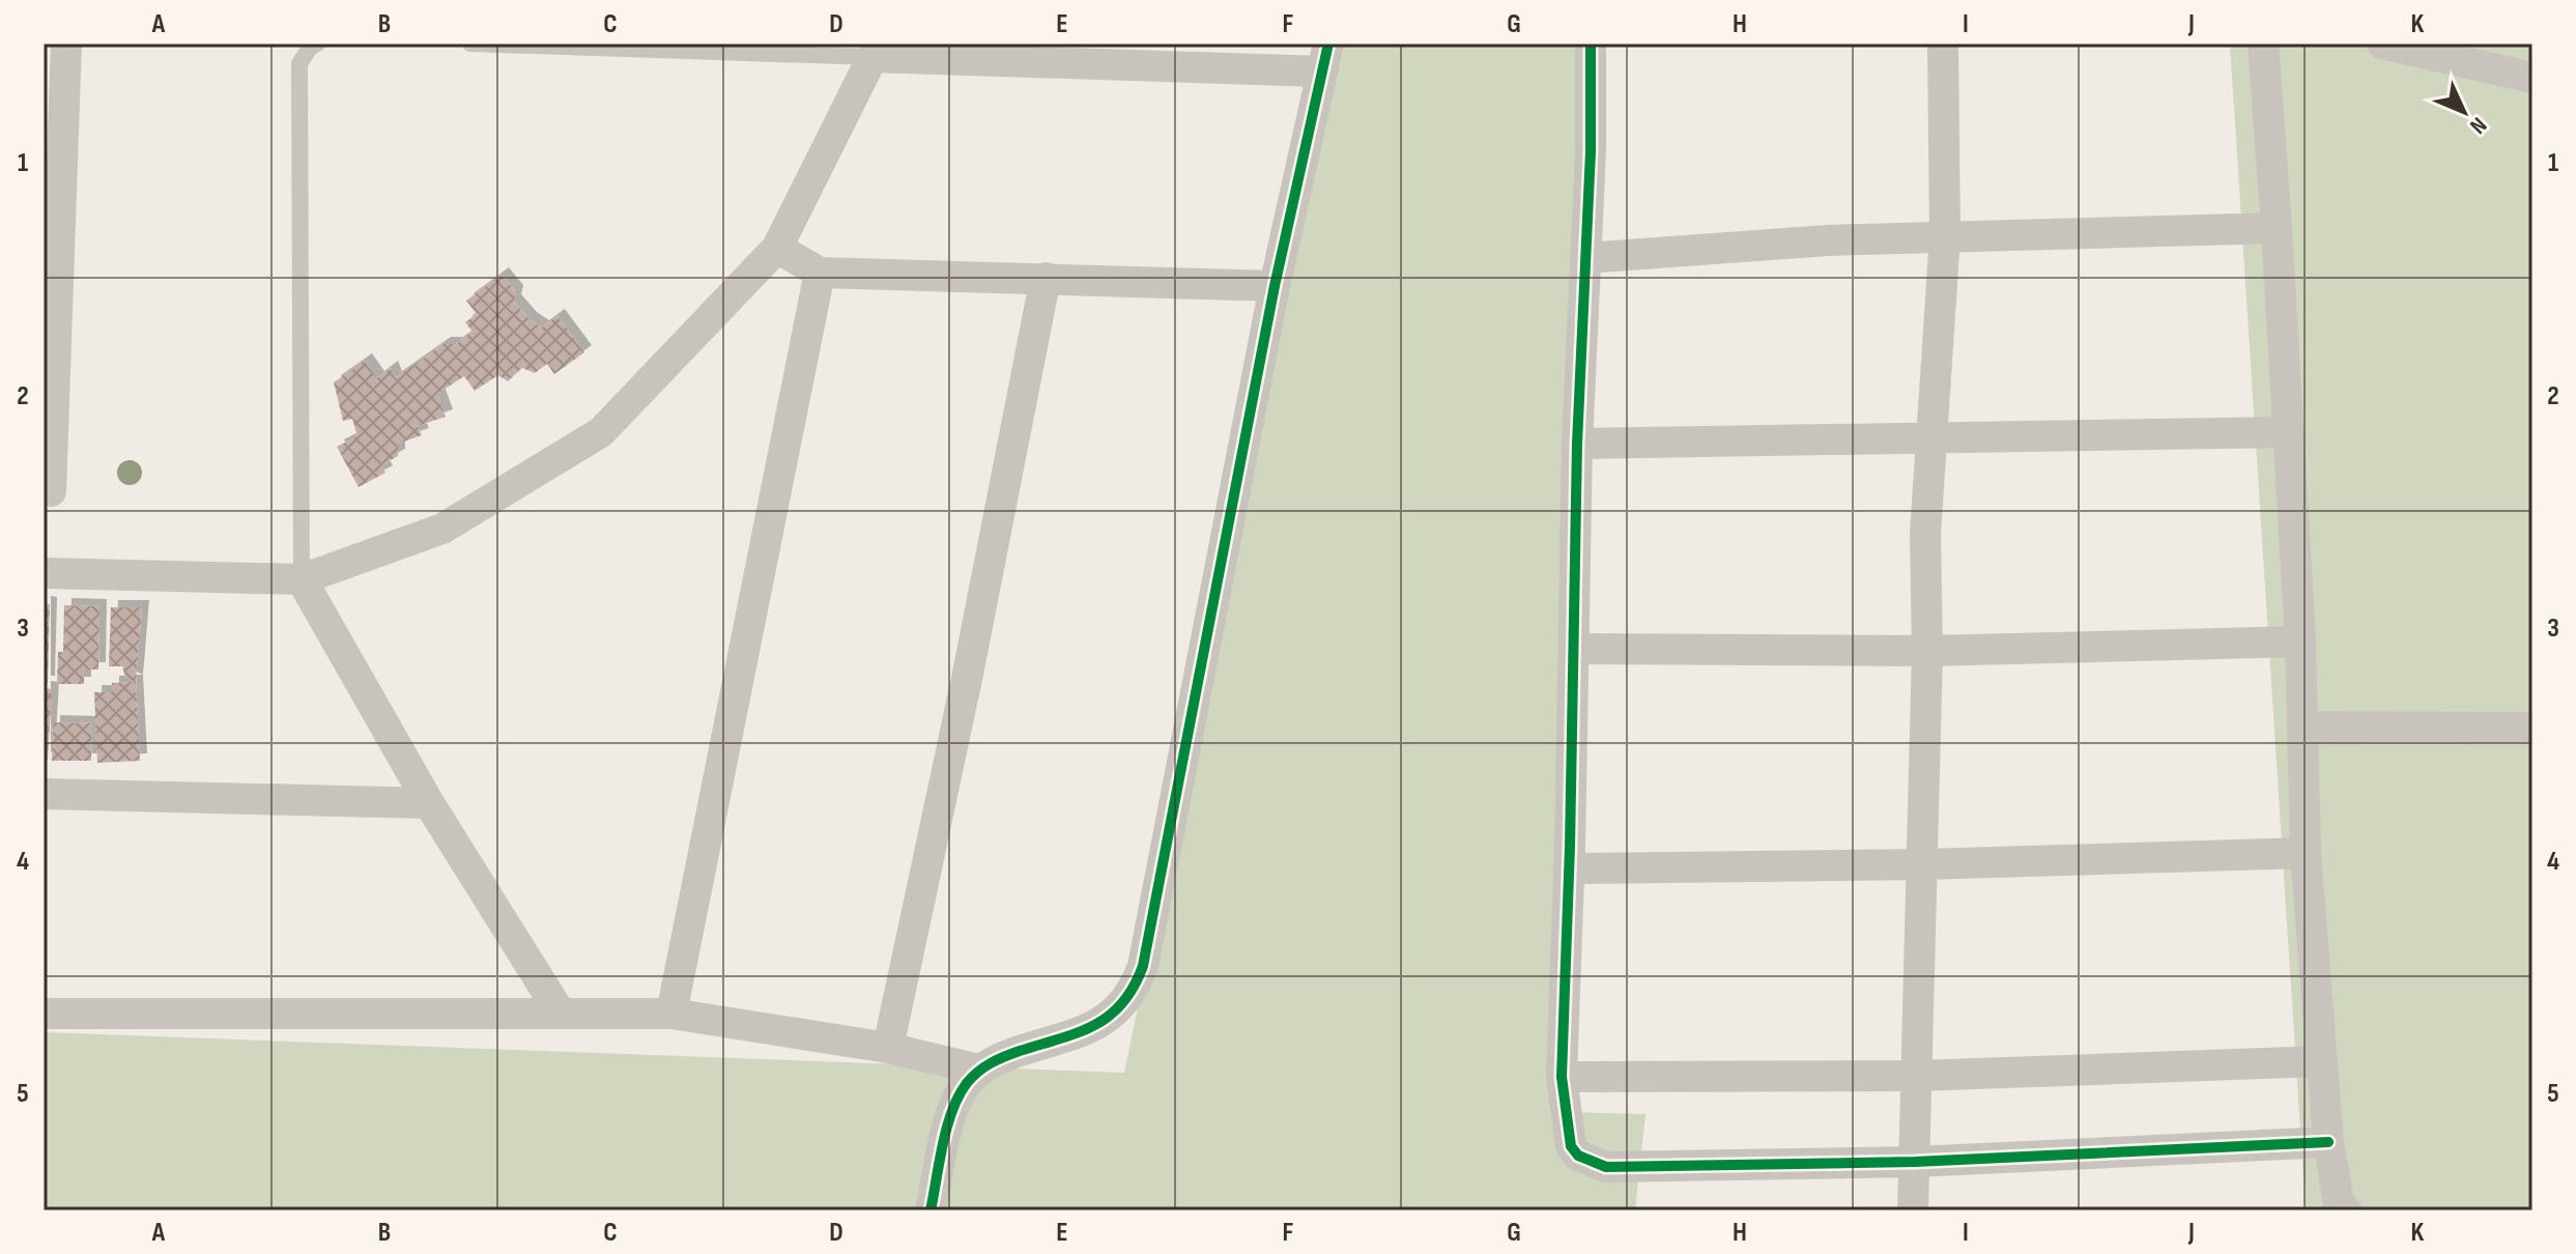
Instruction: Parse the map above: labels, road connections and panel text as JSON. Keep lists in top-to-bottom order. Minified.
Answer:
{"north":"bottom right","grid":{"columns":["A","B","C","D","E","F","G","H","I","J","K"],"rows":["1","2","3","4","5"]}}
